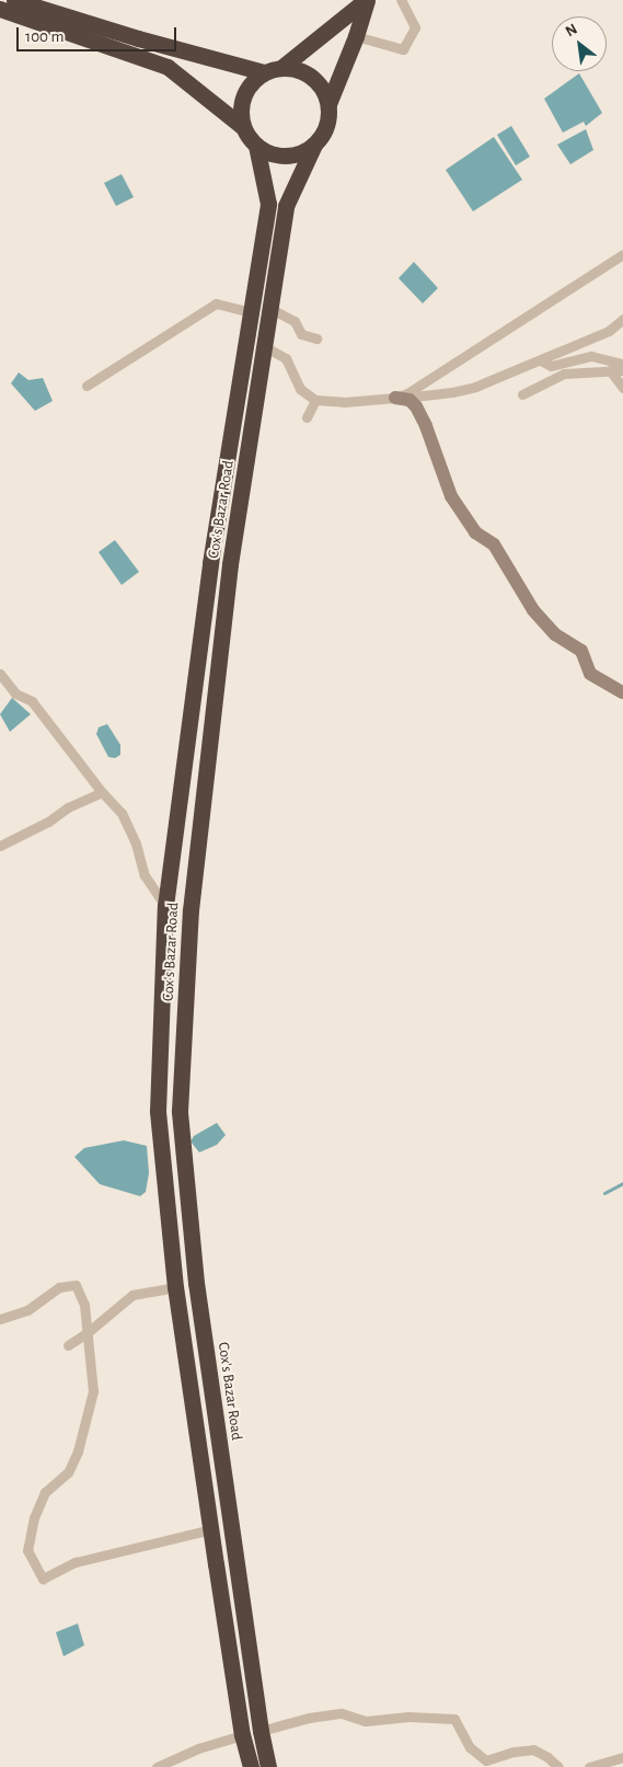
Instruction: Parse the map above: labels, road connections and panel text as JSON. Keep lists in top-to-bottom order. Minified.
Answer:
{"streets":{"highway":["Cox's Bazar Road"]},"scale_bar":"100 m","north":"top left"}
